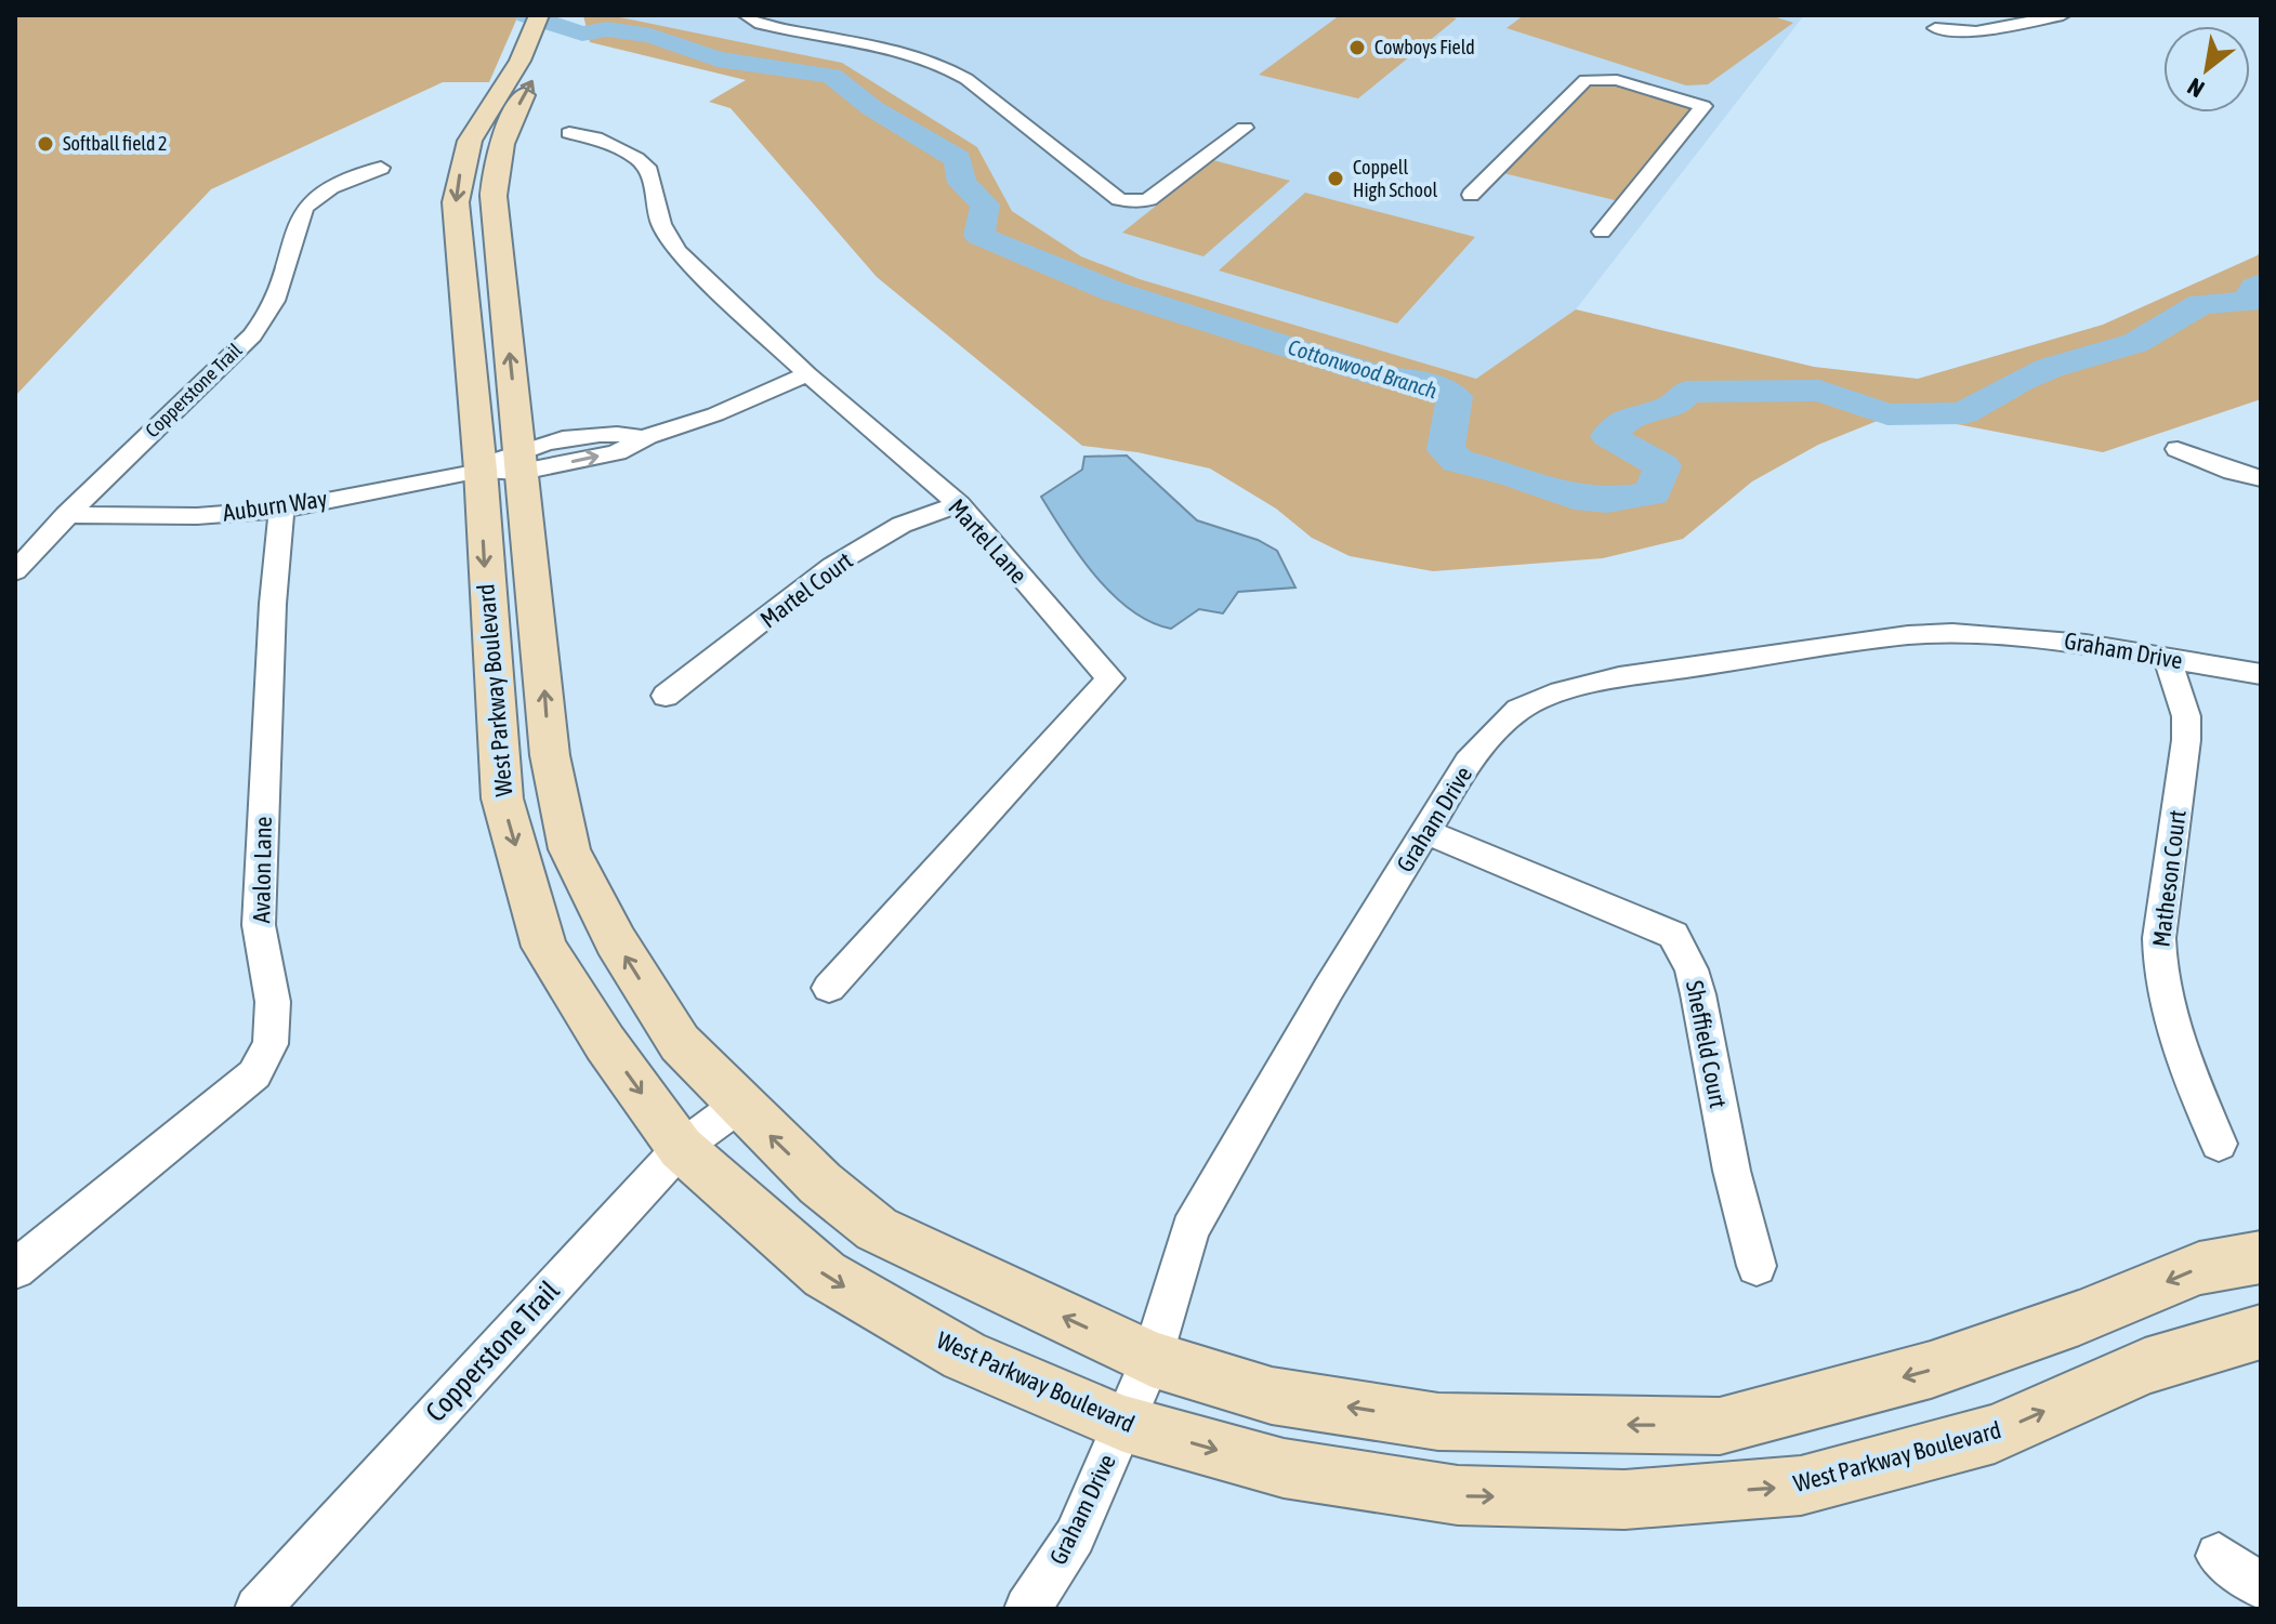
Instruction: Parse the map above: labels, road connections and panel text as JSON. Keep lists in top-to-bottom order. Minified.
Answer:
{"streets":{"street":["Copperstone Trail","Auburn Way","Martel Lane","Martel Court","Graham Drive","West Parkway Boulevard","Avalon Lane","Matheson Court","Sheffield Court"]},"crossings":[["Copperstone Trail","Auburn Way"],["Copperstone Trail","West Parkway Boulevard"],["Auburn Way","Martel Lane"],["Auburn Way","West Parkway Boulevard"],["Auburn Way","Avalon Lane"],["Martel Lane","Martel Court"],["Graham Drive","West Parkway Boulevard"],["Graham Drive","Matheson Court"],["Graham Drive","Sheffield Court"]],"water":["Cottonwood Branch"],"places":["Cowboys Field","Softball field 2","Coppell High School"],"north":"bottom left"}
